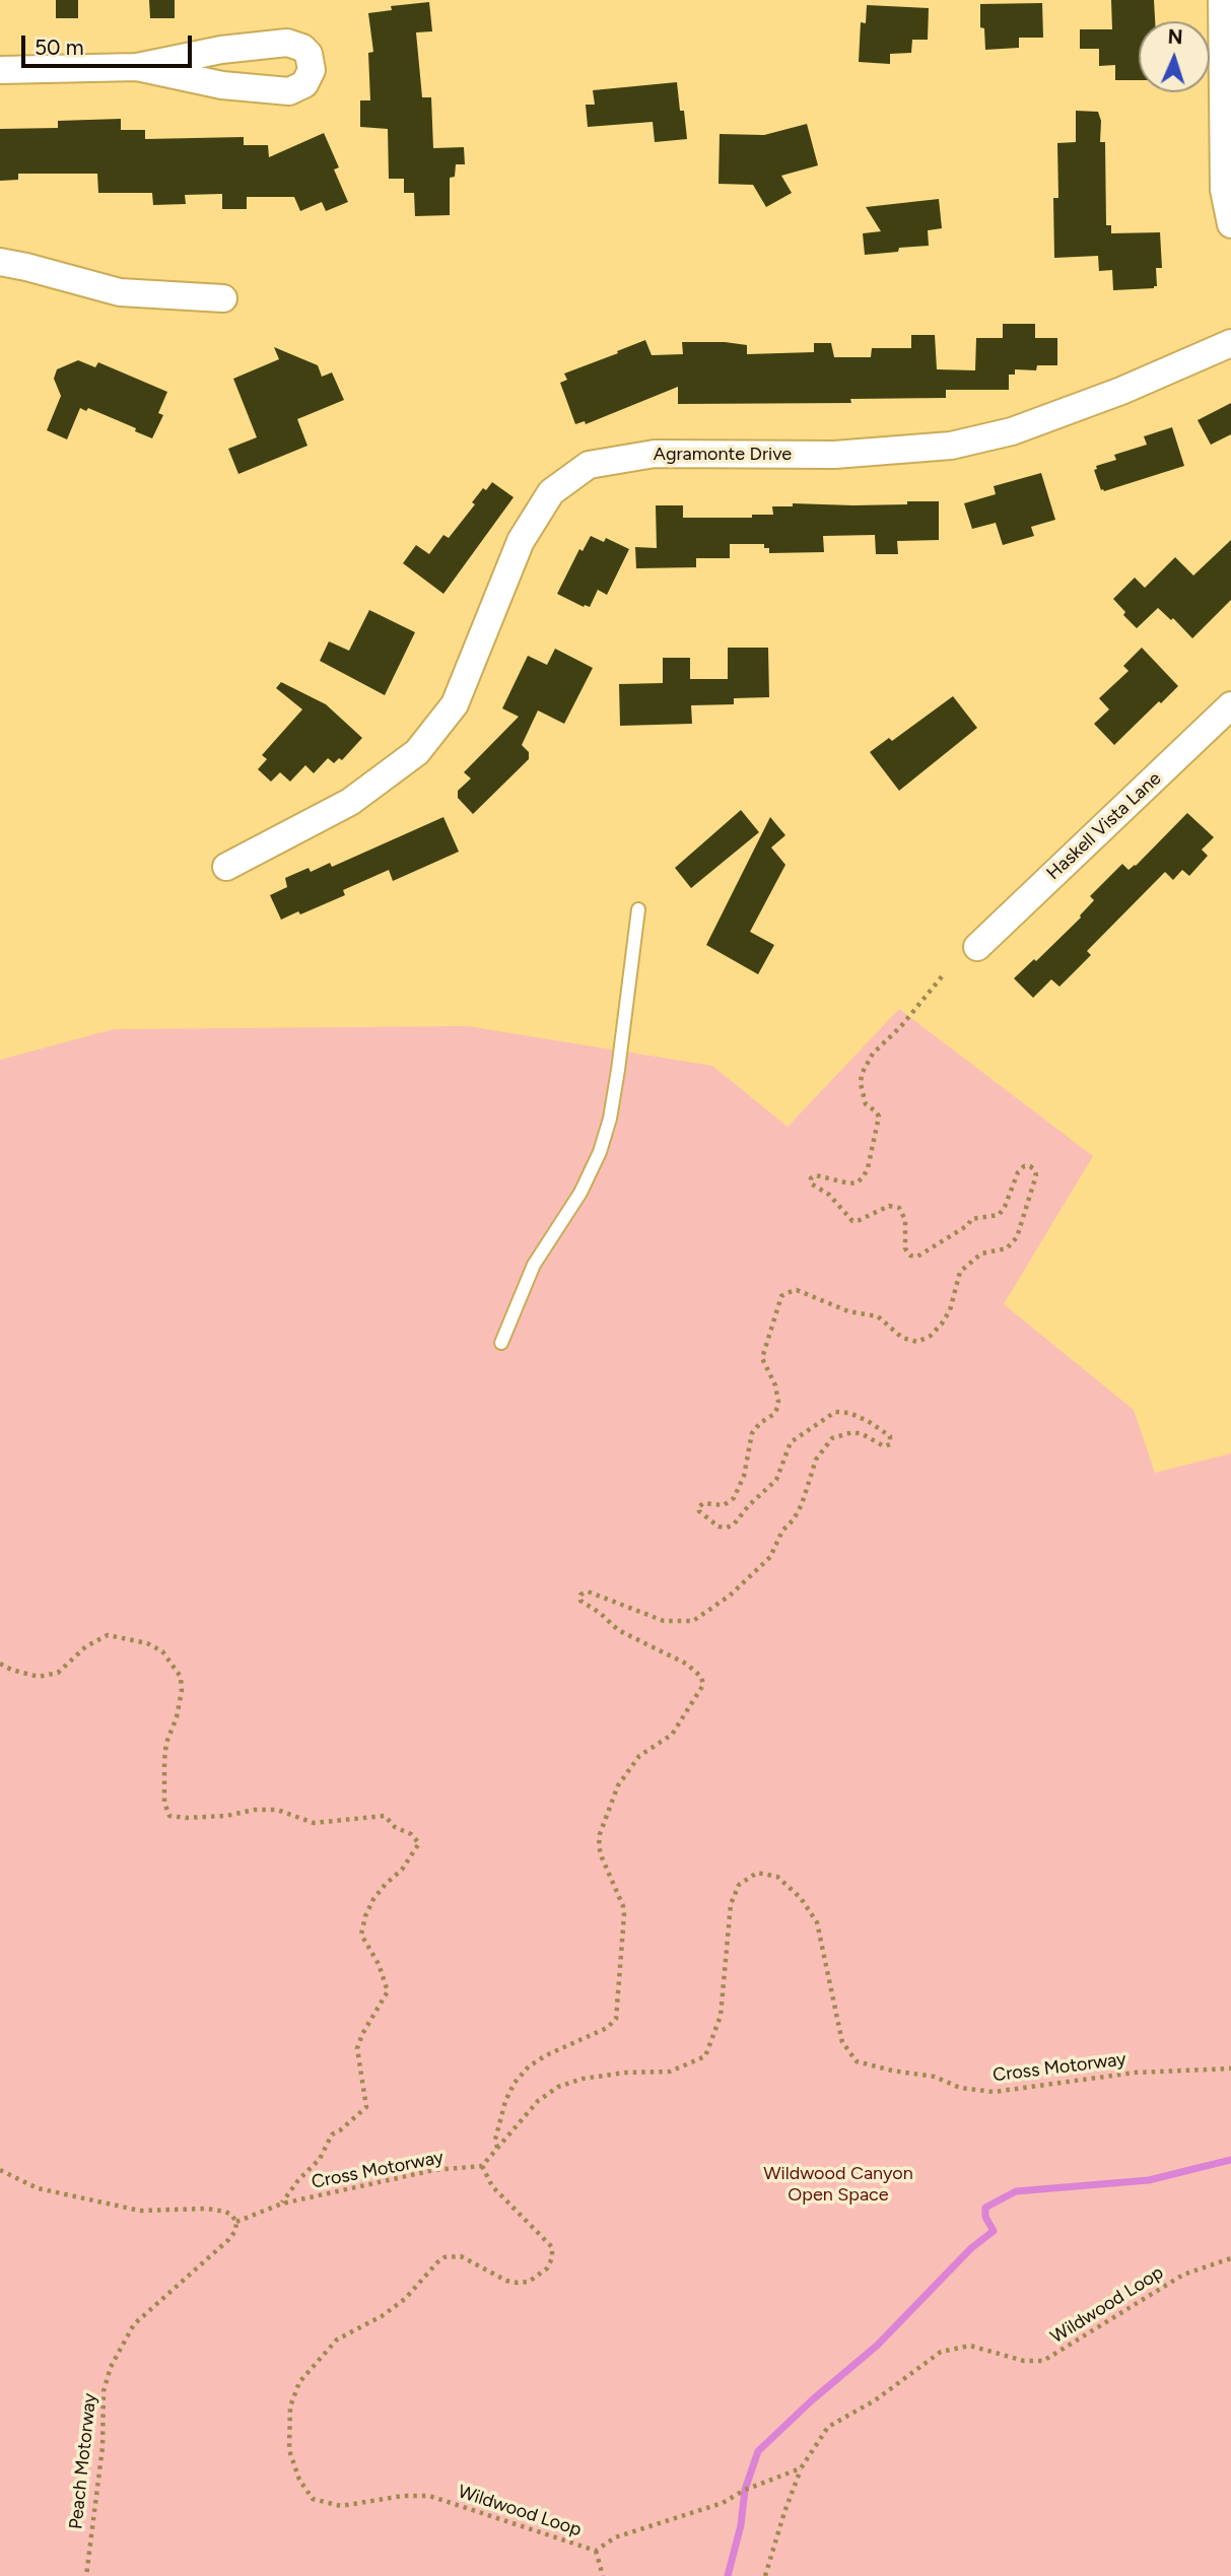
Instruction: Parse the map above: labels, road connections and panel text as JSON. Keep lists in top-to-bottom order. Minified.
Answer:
{"streets":{"street":["Agramonte Drive","Haskell Vista Lane"],"path":["Cross Motorway","Wildwood Loop","Peach Motorway"]},"crossings":[["Cross Motorway","Wildwood Loop"],["Cross Motorway","Peach Motorway"]],"parks":["Wildwood Canyon Open Space"],"scale_bar":"50 m","north":"top"}
